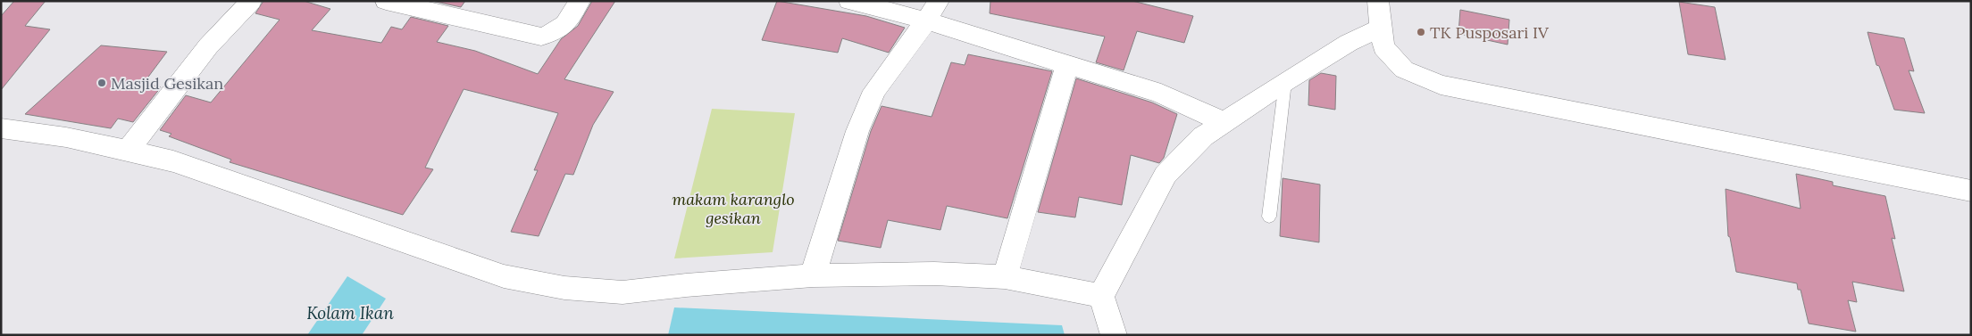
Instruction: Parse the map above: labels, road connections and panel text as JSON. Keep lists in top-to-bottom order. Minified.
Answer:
{"water":["Kolam Ikan"],"parks":["makam karanglo gesikan"],"places":["TK Pusposari IV","Masjid Gesikan"]}
